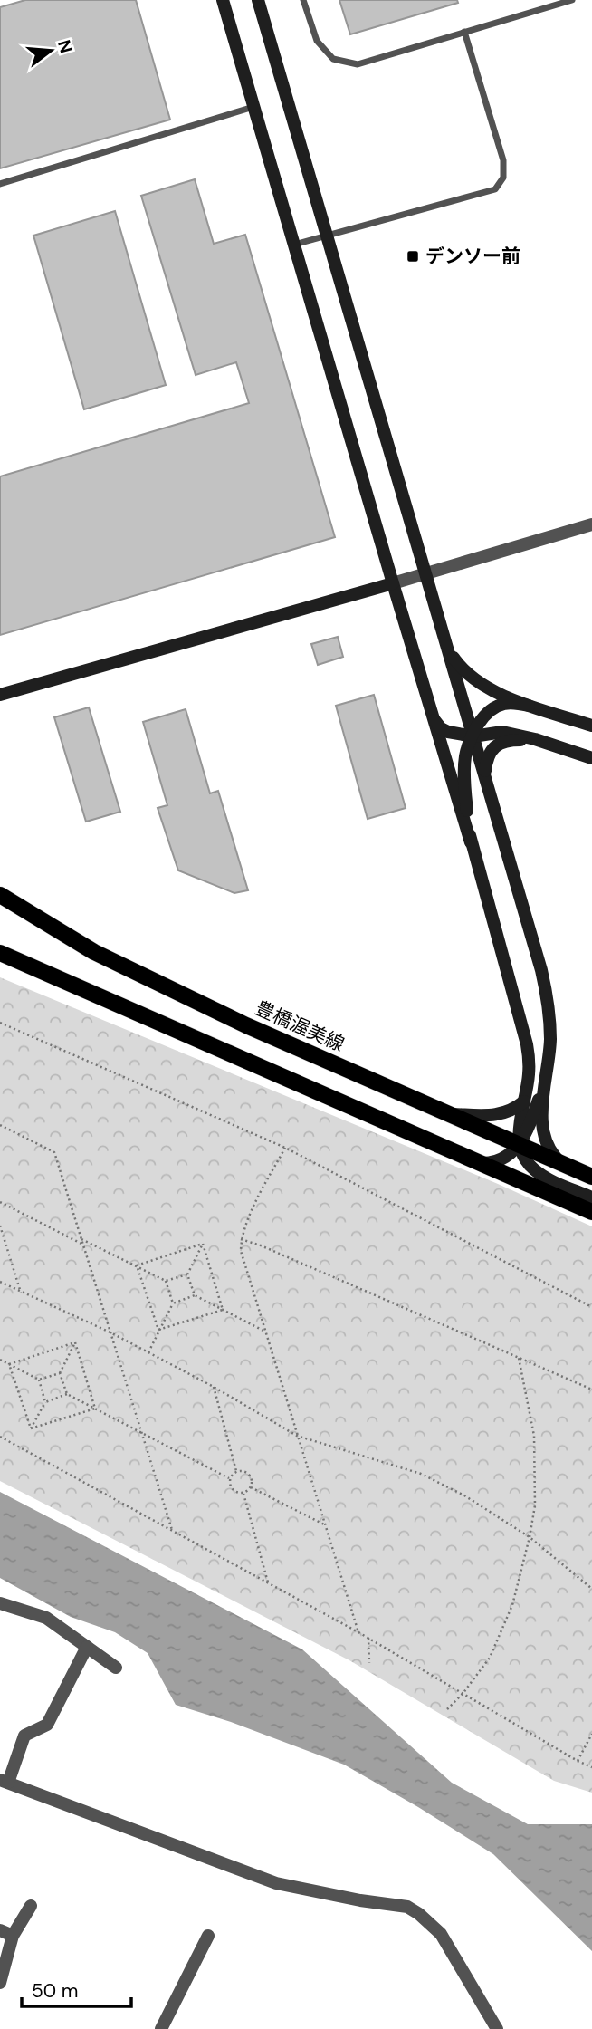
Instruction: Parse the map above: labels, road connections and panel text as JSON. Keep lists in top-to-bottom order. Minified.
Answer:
{"streets":{"main road":["豊橋渥美線"]},"places":{"transit":["デンソー前"]},"scale_bar":"50 m","north":"right"}
